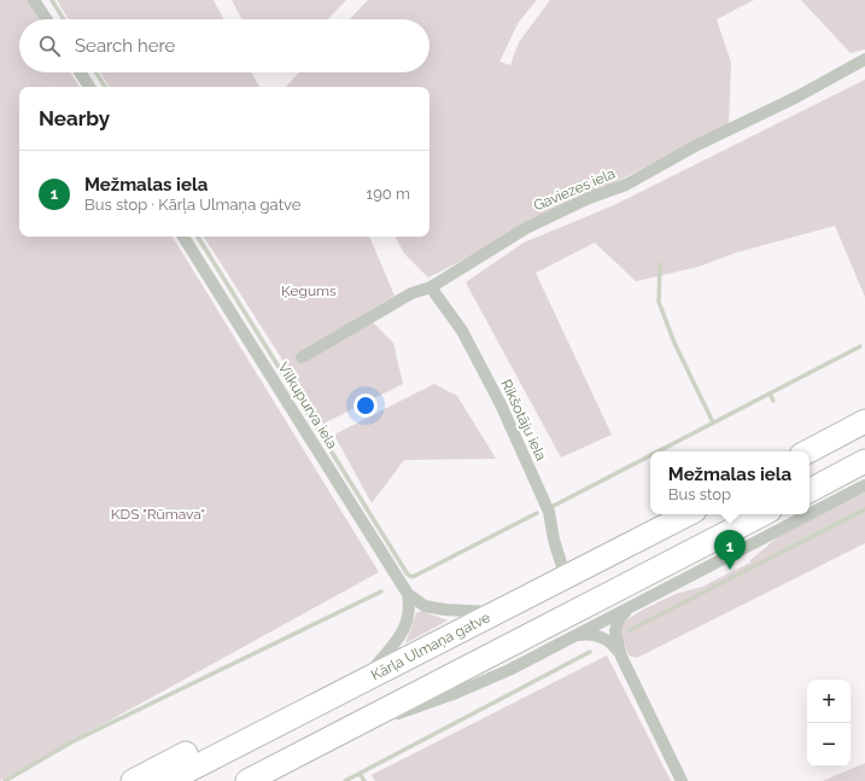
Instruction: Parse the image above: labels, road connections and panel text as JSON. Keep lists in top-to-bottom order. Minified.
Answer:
{"streets":{"highway":["Kārļa Ulmaņa gatve"],"street":["Gaviezes iela","Vilkupurva iela","Rikšotāju iela"]},"crossings":[["Gaviezes iela","Rikšotāju iela"],["Rikšotāju iela","Kārļa Ulmaņa gatve"]],"parks":["Ķegums","KDS \"Rūmava\""],"page":{"search":"Search here","heading":"Nearby","list":[{"mark":"1","name":"Mežmalas iela","note":"Bus stop · Kārļa Ulmaņa gatve","value":"190 m"}],"popup":["Mežmalas iela","Bus stop"],"pins":"1","map_buttons":["+","−"]}}
